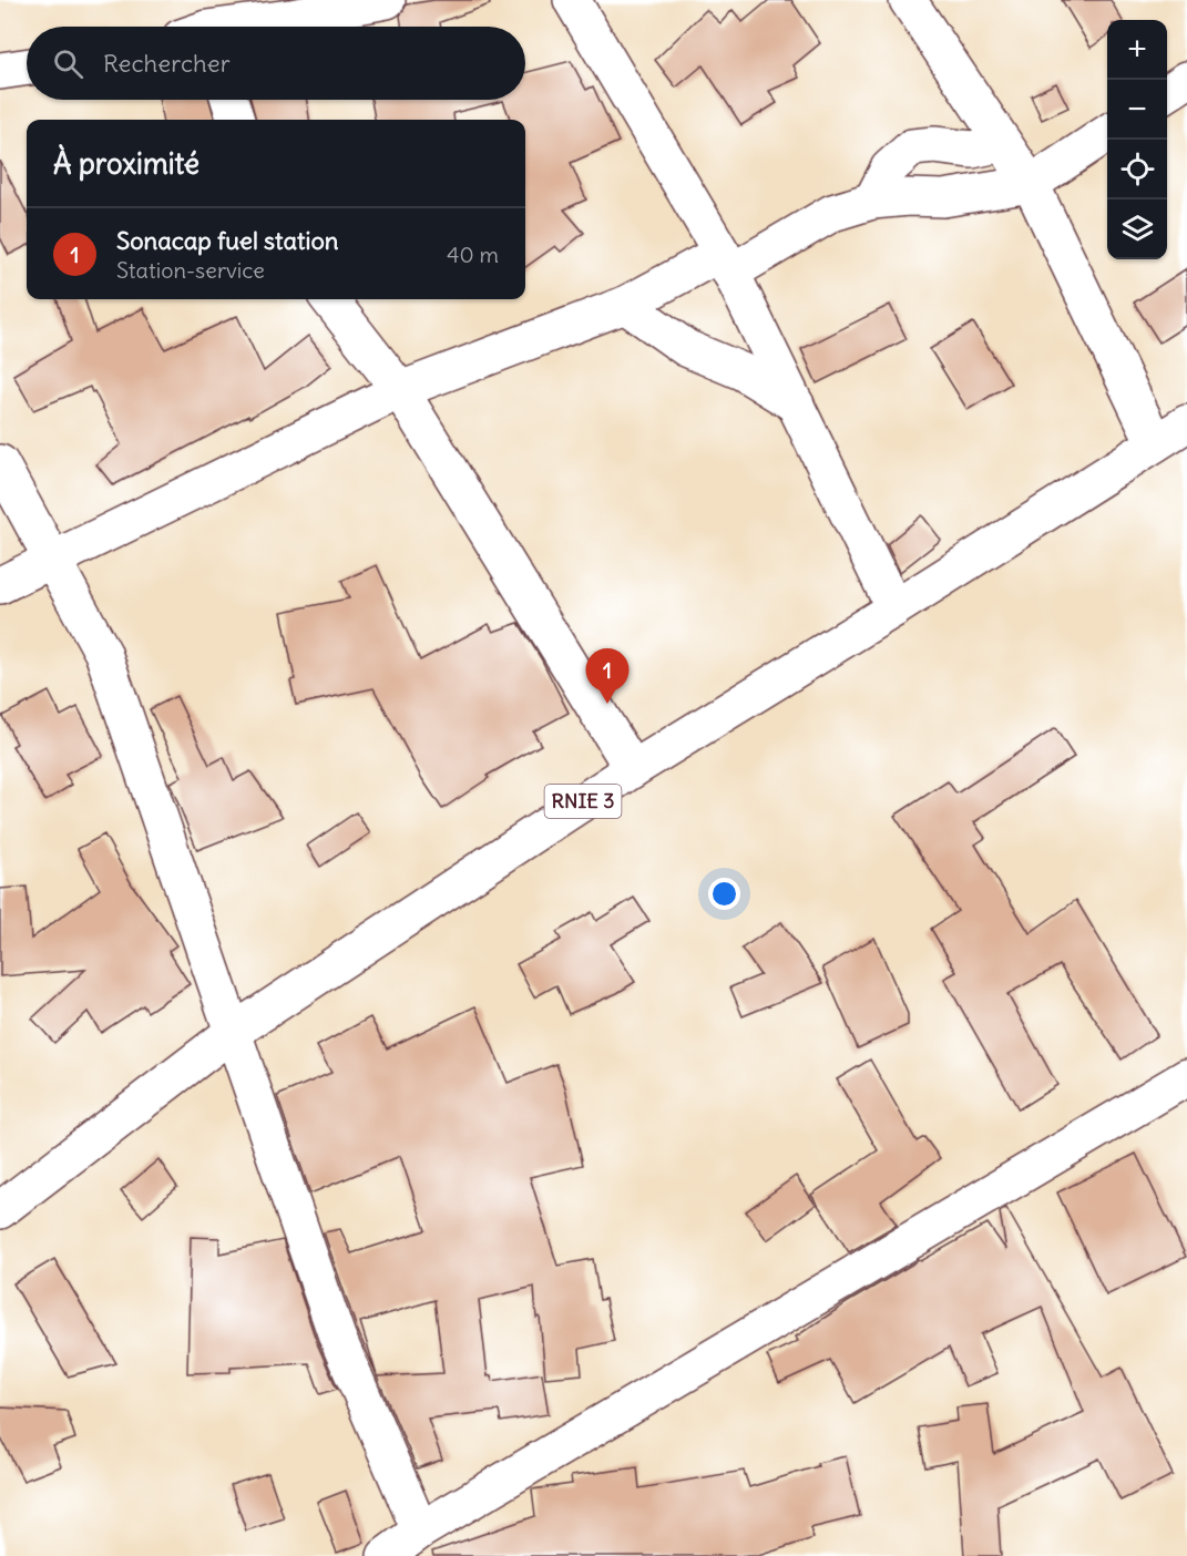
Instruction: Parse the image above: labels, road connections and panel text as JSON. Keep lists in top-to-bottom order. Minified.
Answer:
{"streets":{"main road":["RNIE 3"]},"page":{"map_buttons":["+","−"],"search":"Rechercher","heading":"À proximité","list":[{"mark":"1","name":"Sonacap fuel station","note":"Station-service","value":"40 m"}],"pins":"1"}}
